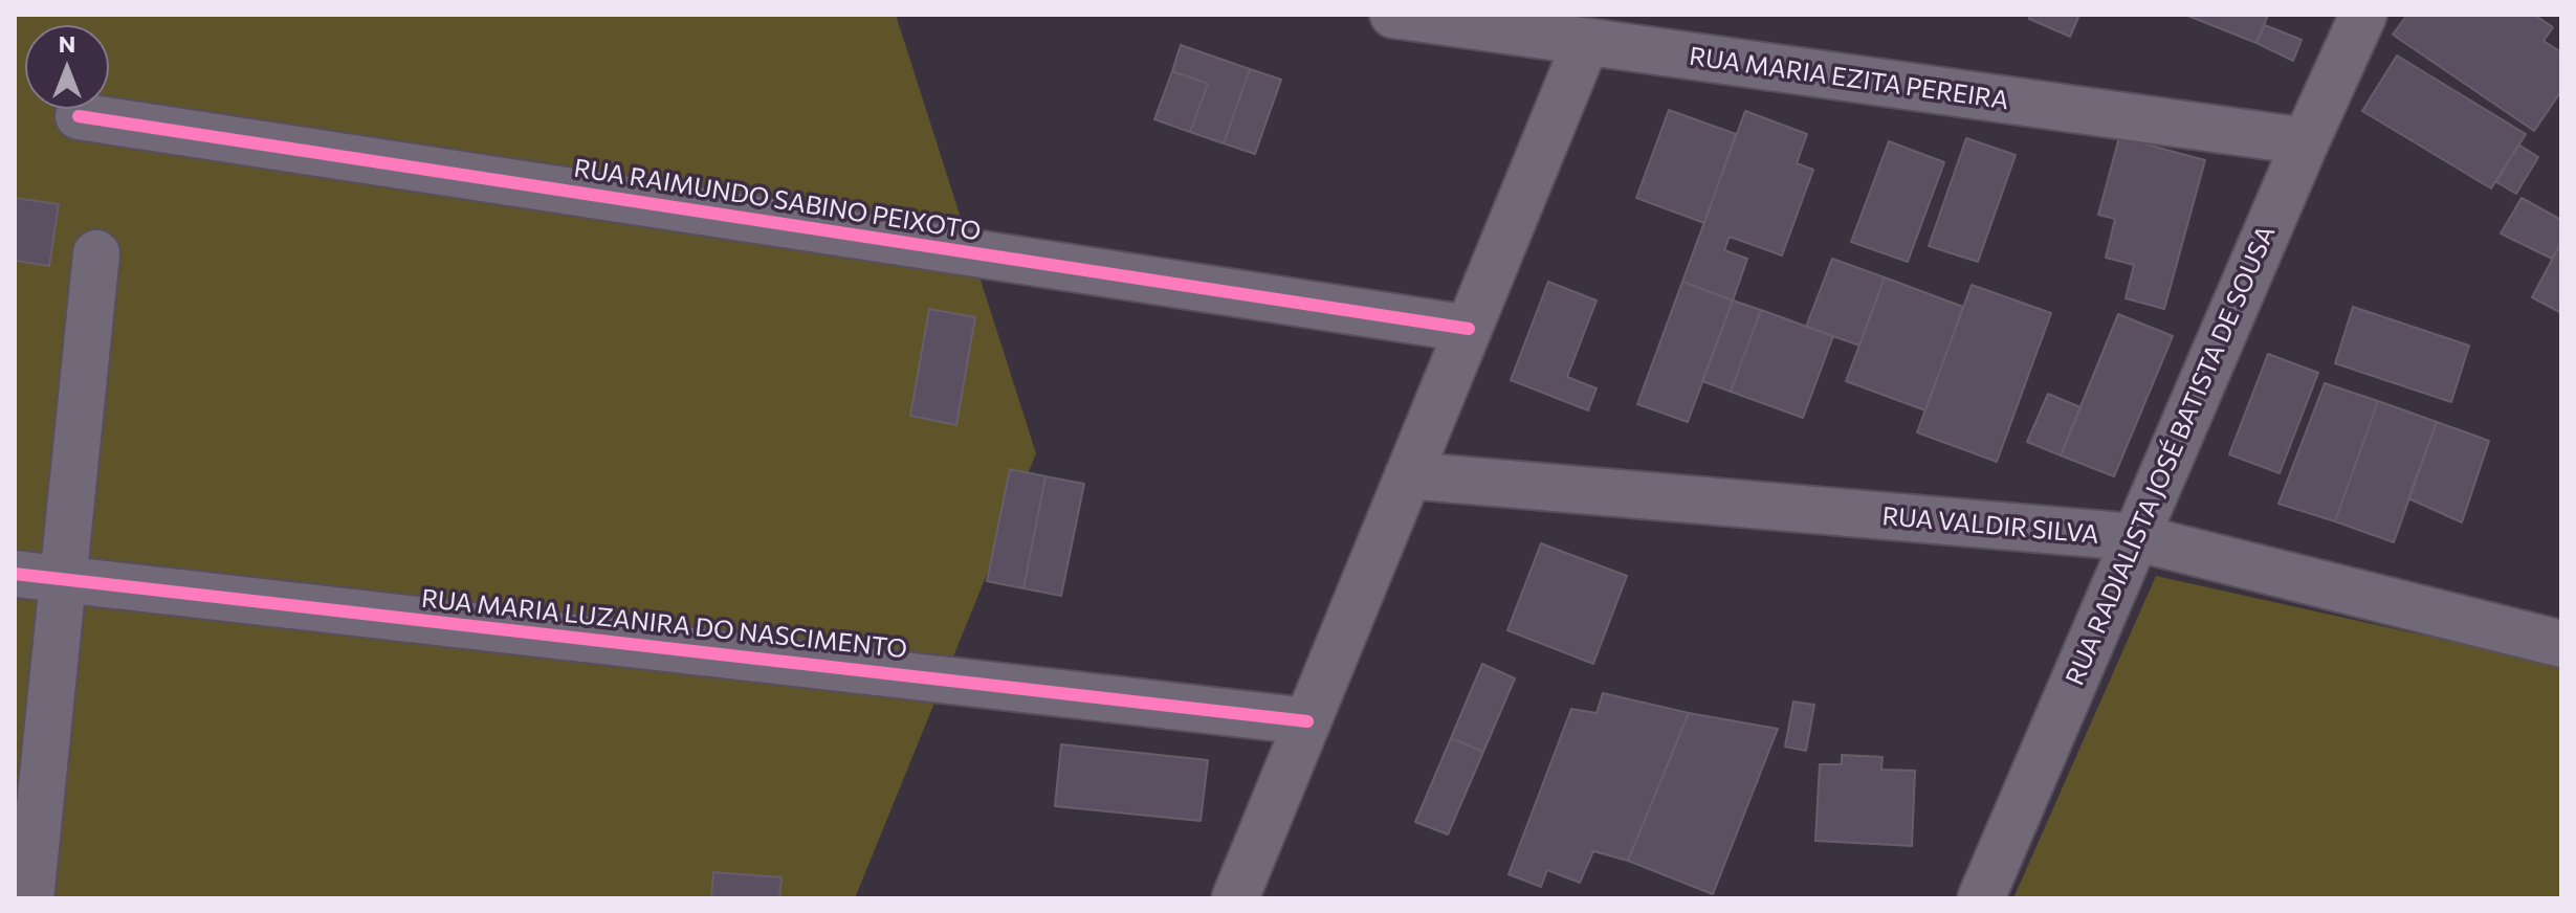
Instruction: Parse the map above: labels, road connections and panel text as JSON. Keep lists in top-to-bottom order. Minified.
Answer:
{"streets":{"street":["RUA MARIA EZITA PEREIRA","RUA RAIMUNDO SABINO PEIXOTO","RUA RADIALISTA JOSÉ BATISTA DE SOUSA","RUA VALDIR SILVA","RUA MARIA LUZANIRA DO NASCIMENTO"]},"crossings":[["RUA MARIA EZITA PEREIRA","RUA RADIALISTA JOSÉ BATISTA DE SOUSA"],["RUA RADIALISTA JOSÉ BATISTA DE SOUSA","RUA VALDIR SILVA"]],"north":"top"}
